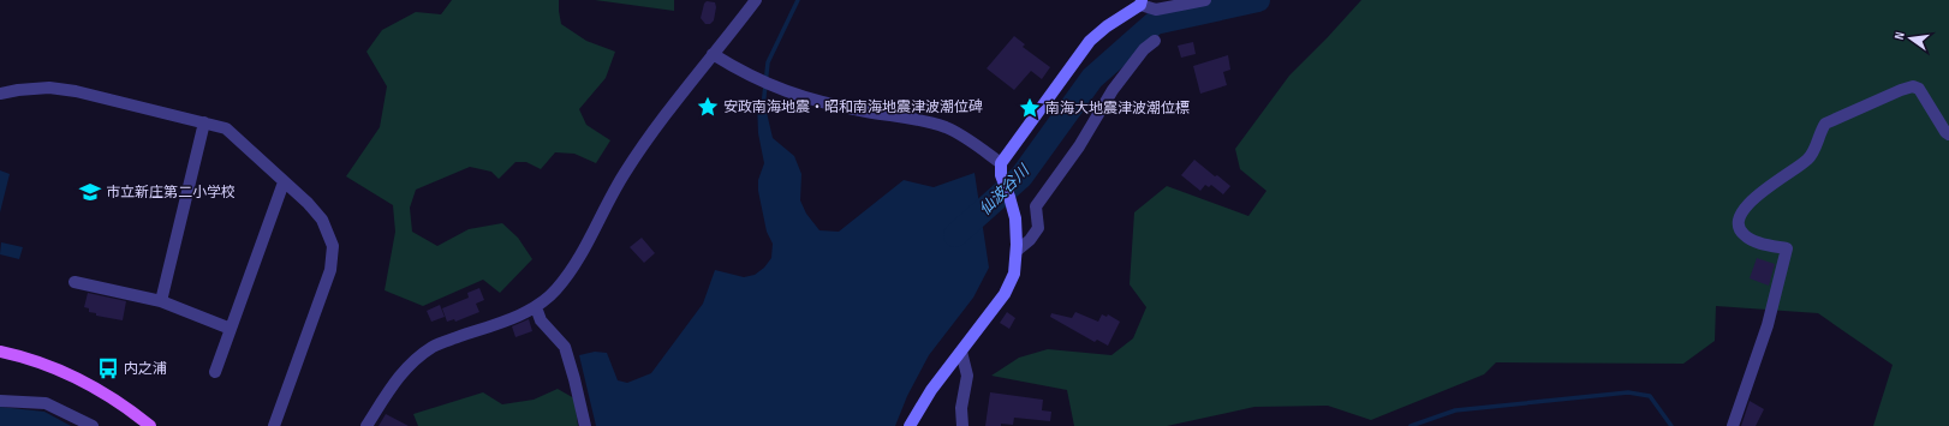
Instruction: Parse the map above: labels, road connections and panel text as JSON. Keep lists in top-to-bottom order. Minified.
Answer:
{"water":["仙波谷川"],"places":{"place":["安政南海地震・昭和南海地震津波潮位碑","南海大地震津波潮位標"],"school or university":["市立新庄第二小学校"],"bus stop":["内之浦"]},"north":"left"}
